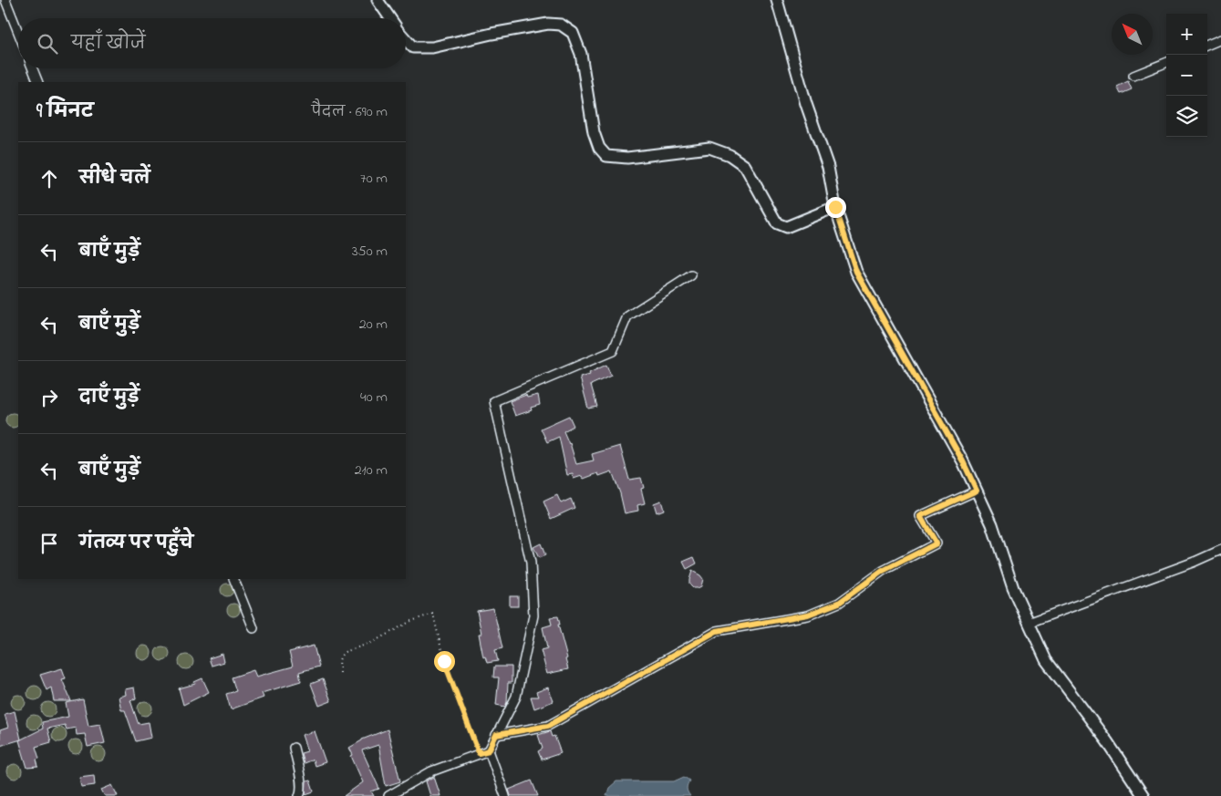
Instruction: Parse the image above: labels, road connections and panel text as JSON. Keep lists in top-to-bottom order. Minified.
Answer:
{"north":"top left","page":{"map_buttons":["+","−"],"search":"यहाँ खोजें","heading":["9 मिनट","पैदल · 690 m"],"list":[["सीधे चलें","70 m"],["बाएँ मुड़ें","350 m"],["बाएँ मुड़ें","20 m"],["दाएँ मुड़ें","40 m"],["बाएँ मुड़ें","210 m"],"गंतव्य पर पहुँचे"]}}
